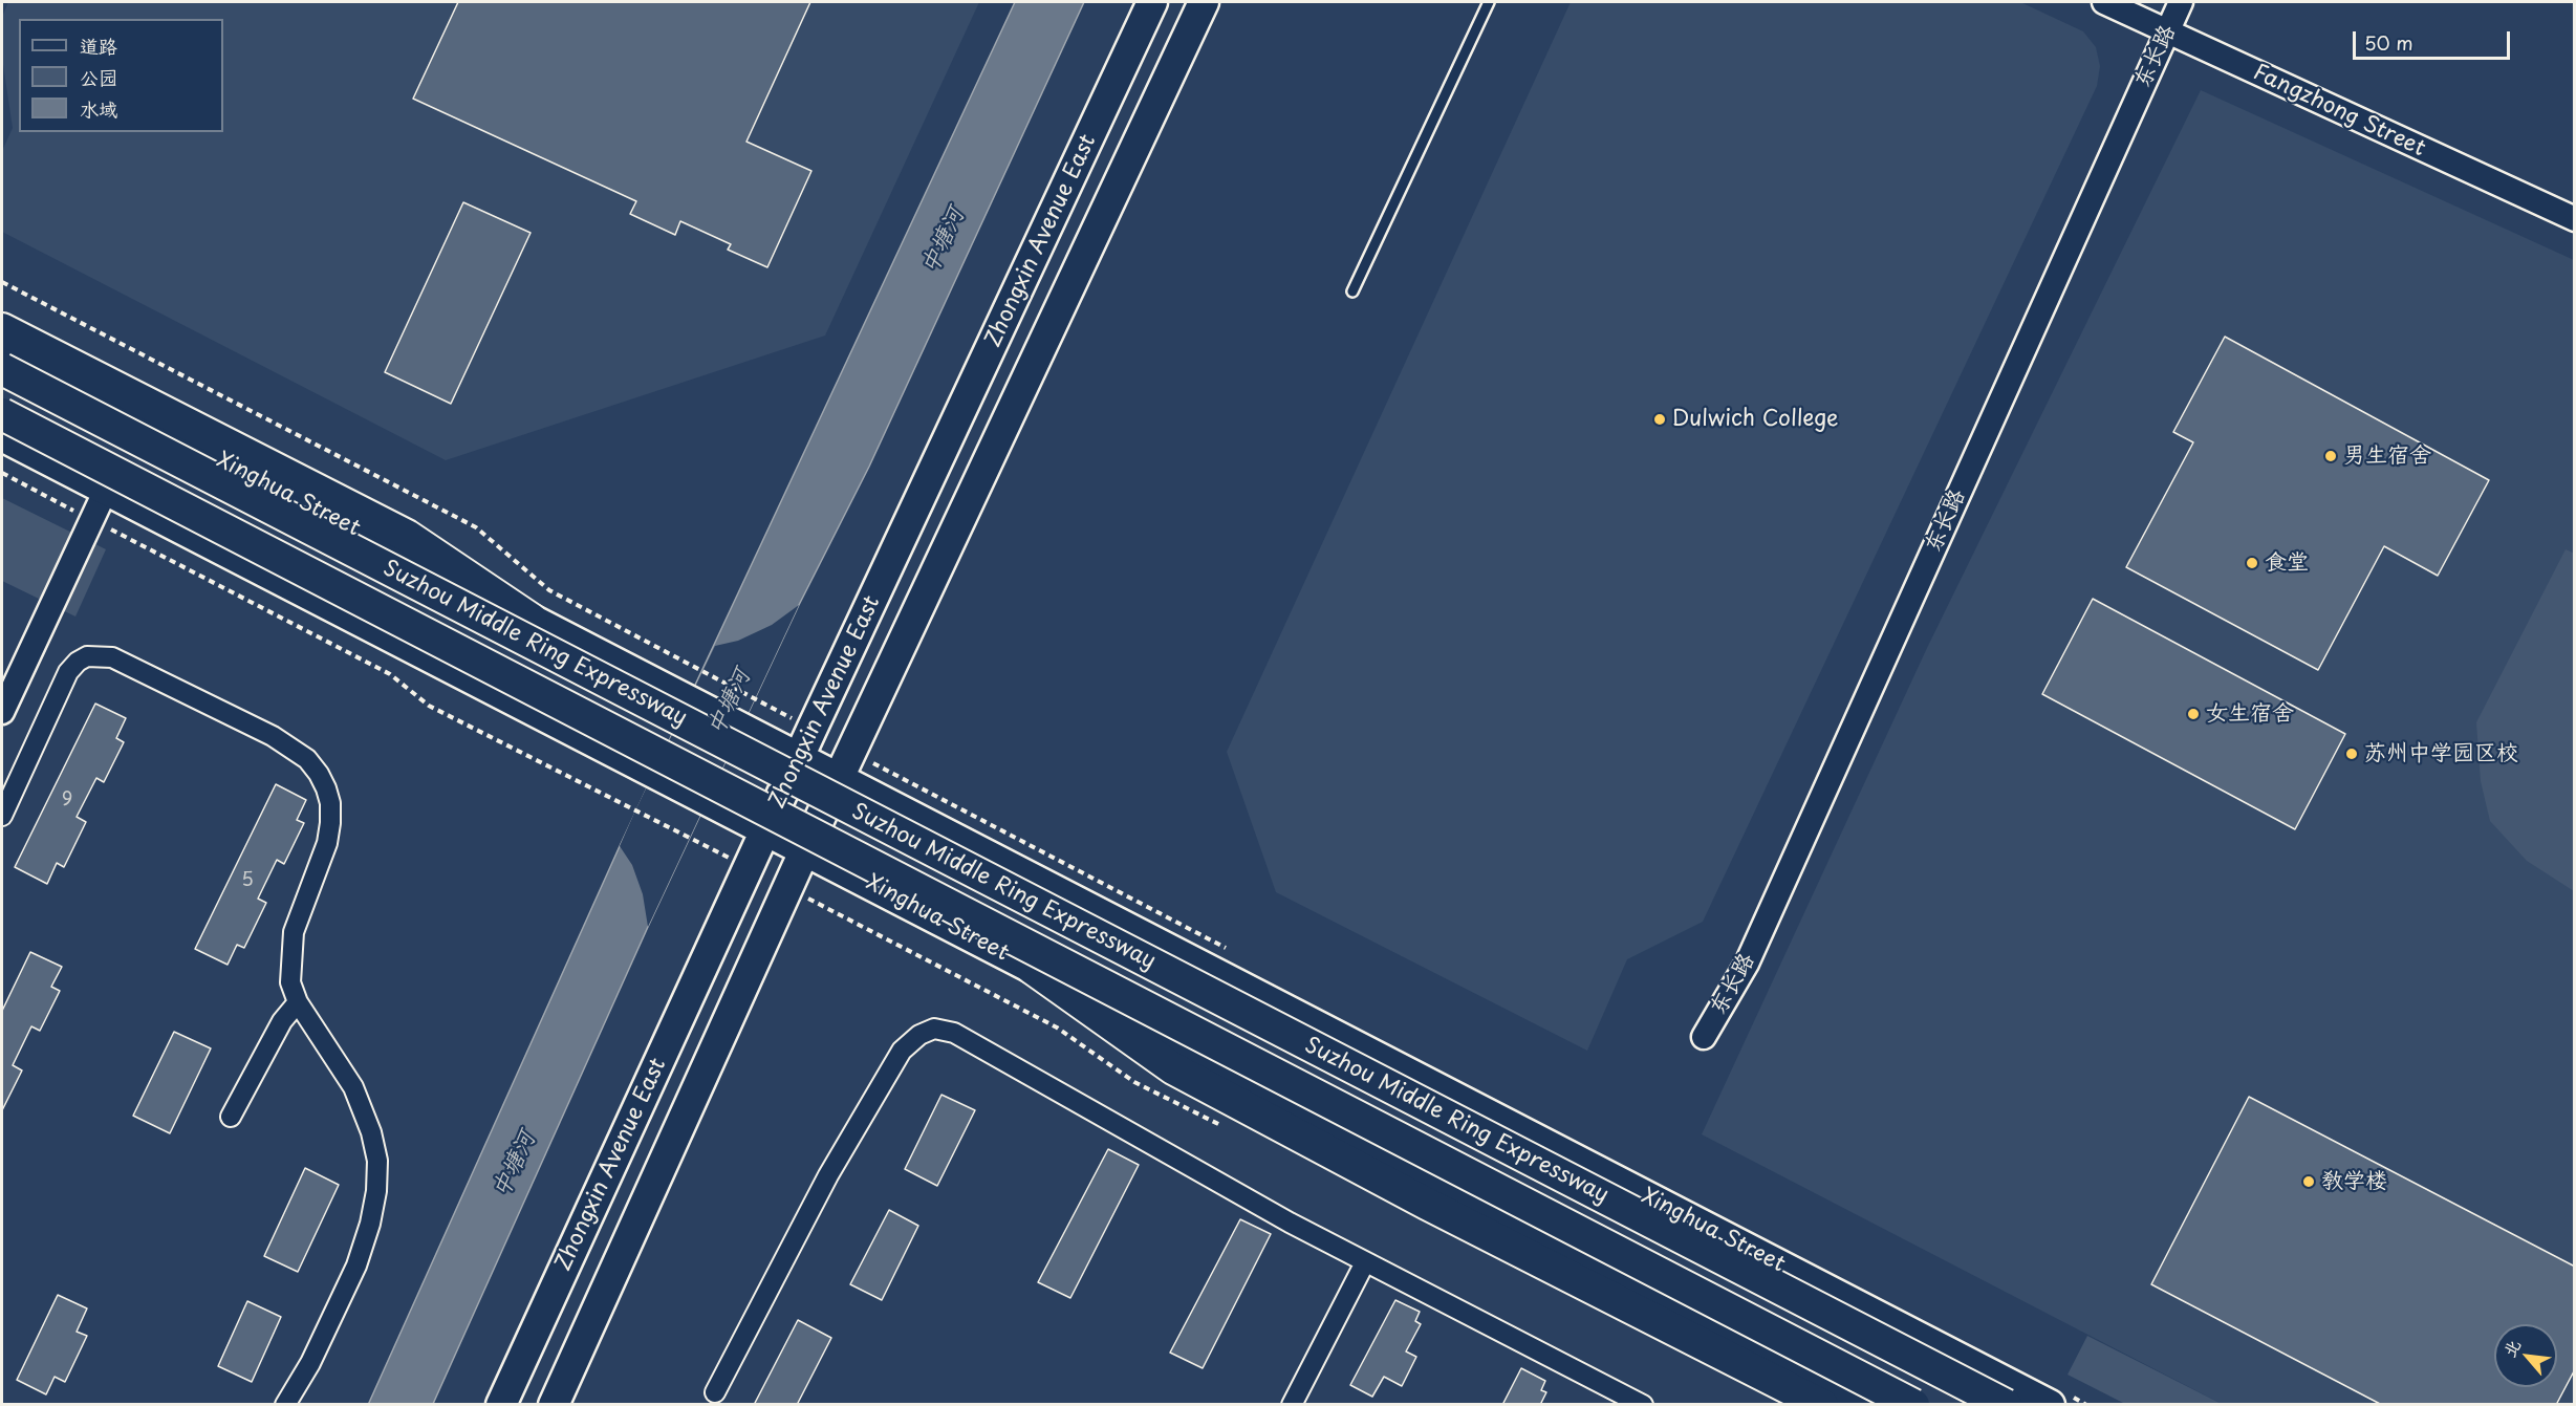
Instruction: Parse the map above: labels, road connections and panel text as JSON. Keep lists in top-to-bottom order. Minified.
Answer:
{"streets":{"highway":["Suzhou Middle Ring Expressway"],"main road":["Zhongxin Avenue East","Xinghua Street"],"street":["东长路","Fangzhong Street"]},"crossings":[["东长路","Fangzhong Street"],["Zhongxin Avenue East","Xinghua Street"]],"water":["中塘河"],"places":["Dulwich College","男生宿舍","食堂","女生宿舍","苏州中学园区校","教学楼"],"house_numbers":["9","5"],"legend":["道路","公园","水域"],"scale_bar":"50 m","north":"top left"}
